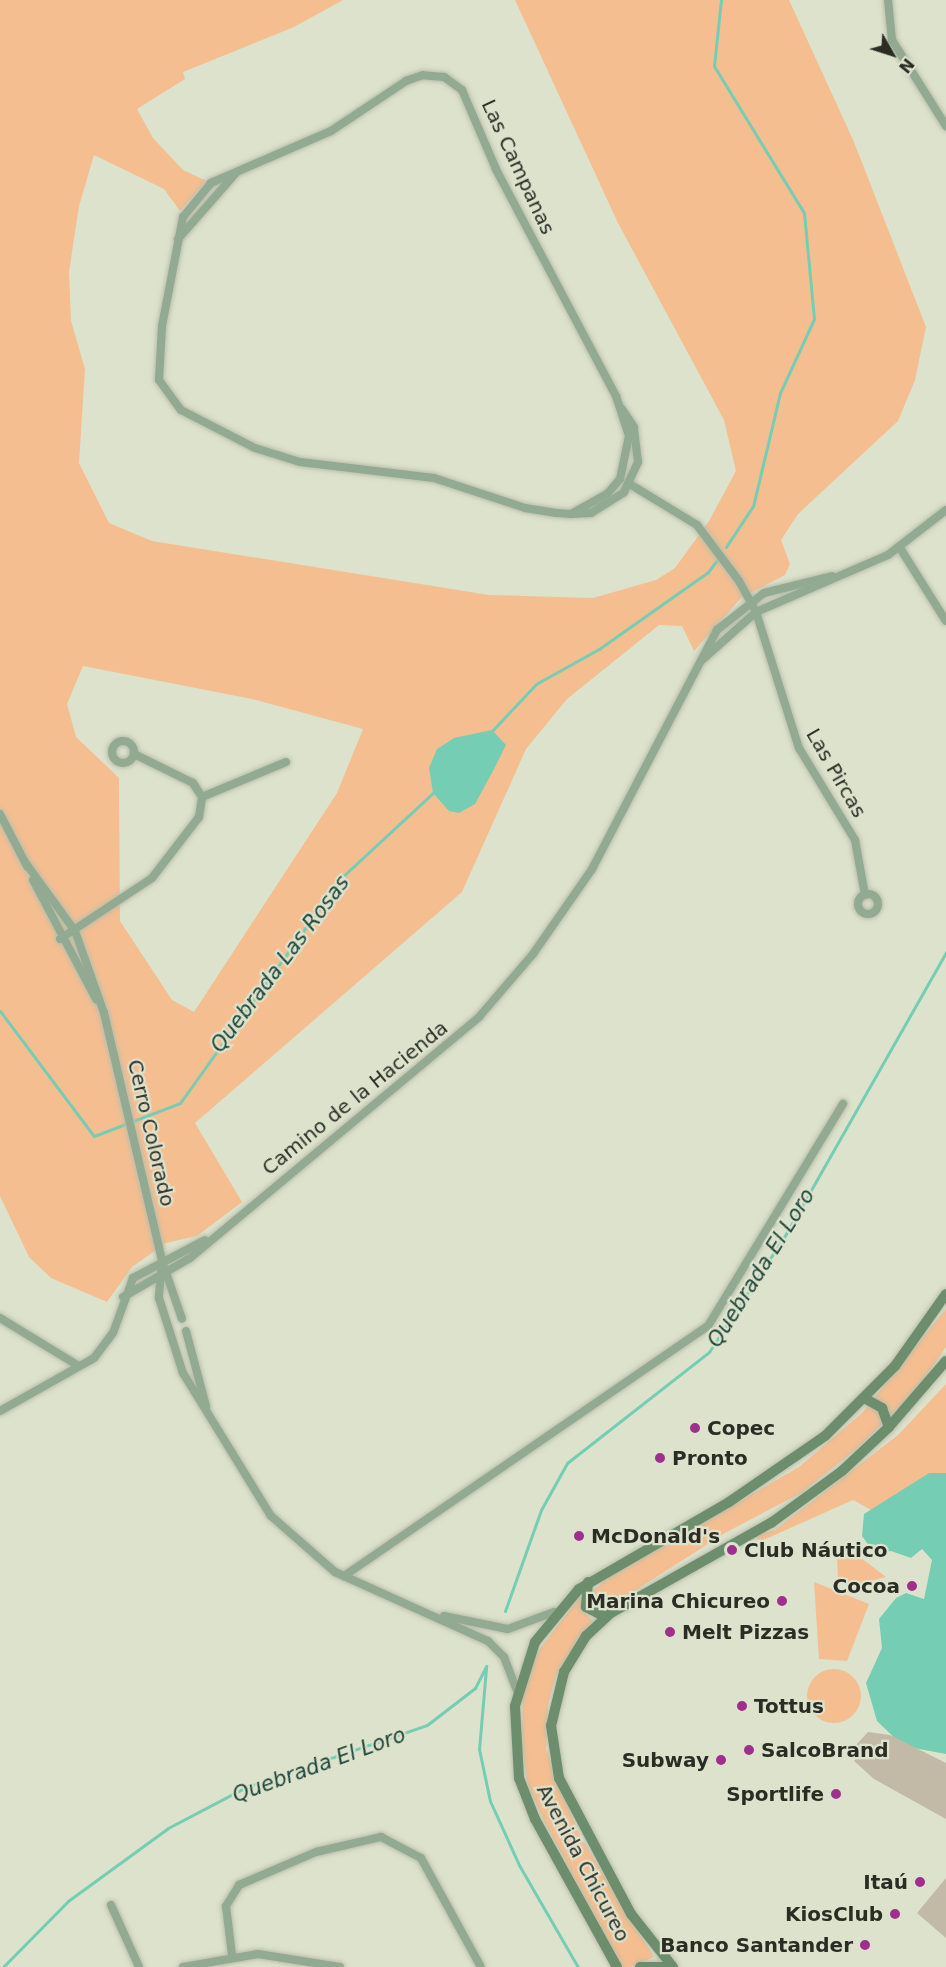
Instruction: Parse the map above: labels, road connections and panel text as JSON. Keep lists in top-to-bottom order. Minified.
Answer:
{"streets":{"main road":["Avenida Chicureo"],"street":["Las Campanas","Las Pircas","Camino de la Hacienda","Cerro Colorado"]},"crossings":[["Las Pircas","Camino de la Hacienda"],["Camino de la Hacienda","Cerro Colorado"],["Cerro Colorado","Avenida Chicureo"]],"water":["Quebrada Las Rosas","Quebrada El Loro"],"places":["Copec","Pronto","McDonald's","Club Náutico","Cocoa","Marina Chicureo","Melt Pizzas","Tottus","SalcoBrand","Subway","Sportlife","Itaú","KiosClub","Banco Santander"],"north":"bottom right"}
